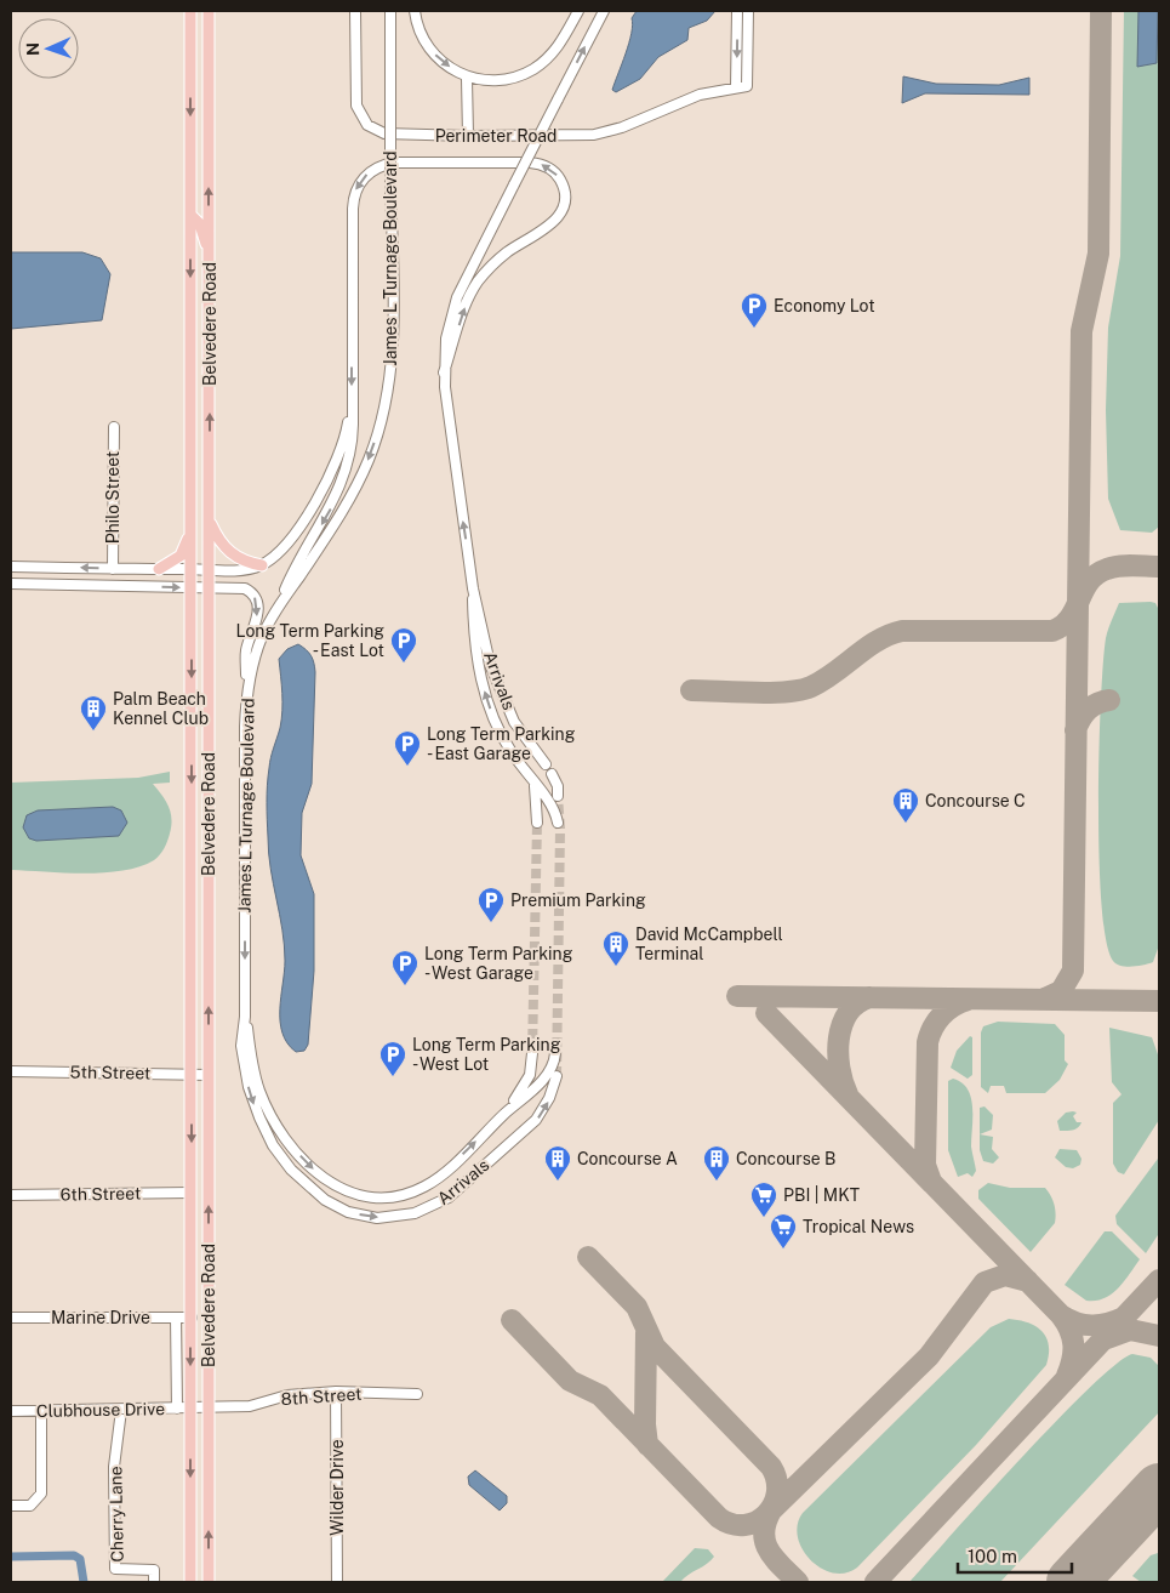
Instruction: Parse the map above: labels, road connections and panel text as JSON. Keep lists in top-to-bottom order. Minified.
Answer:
{"streets":{"main road":["Belvedere Road"],"street":["Perimeter Road","James L Turnage Boulevard","Philo Street","Arrivals","5th Street","6th Street","Marine Drive","8th Street","Clubhouse Drive","Wilder Drive","Cherry Lane"]},"crossings":[["James L Turnage Boulevard","Arrivals"],["Belvedere Road","5th Street"],["Belvedere Road","6th Street"],["Belvedere Road","Marine Drive"],["Belvedere Road","8th Street"],["Belvedere Road","Clubhouse Drive"],["8th Street","Clubhouse Drive"],["8th Street","Wilder Drive"],["Clubhouse Drive","Cherry Lane"]],"places":{"parking":["Economy Lot","Long Term Parking - East Lot","Long Term Parking - East Garage","Premium Parking","Long Term Parking - West Garage","Long Term Parking - West Lot"],"building":["Palm Beach Kennel Club","Concourse C","David McCampbell Terminal","Concourse A","Concourse B"],"supermarket":["PBI | MKT","Tropical News"]},"scale_bar":"100 m","north":"left"}
